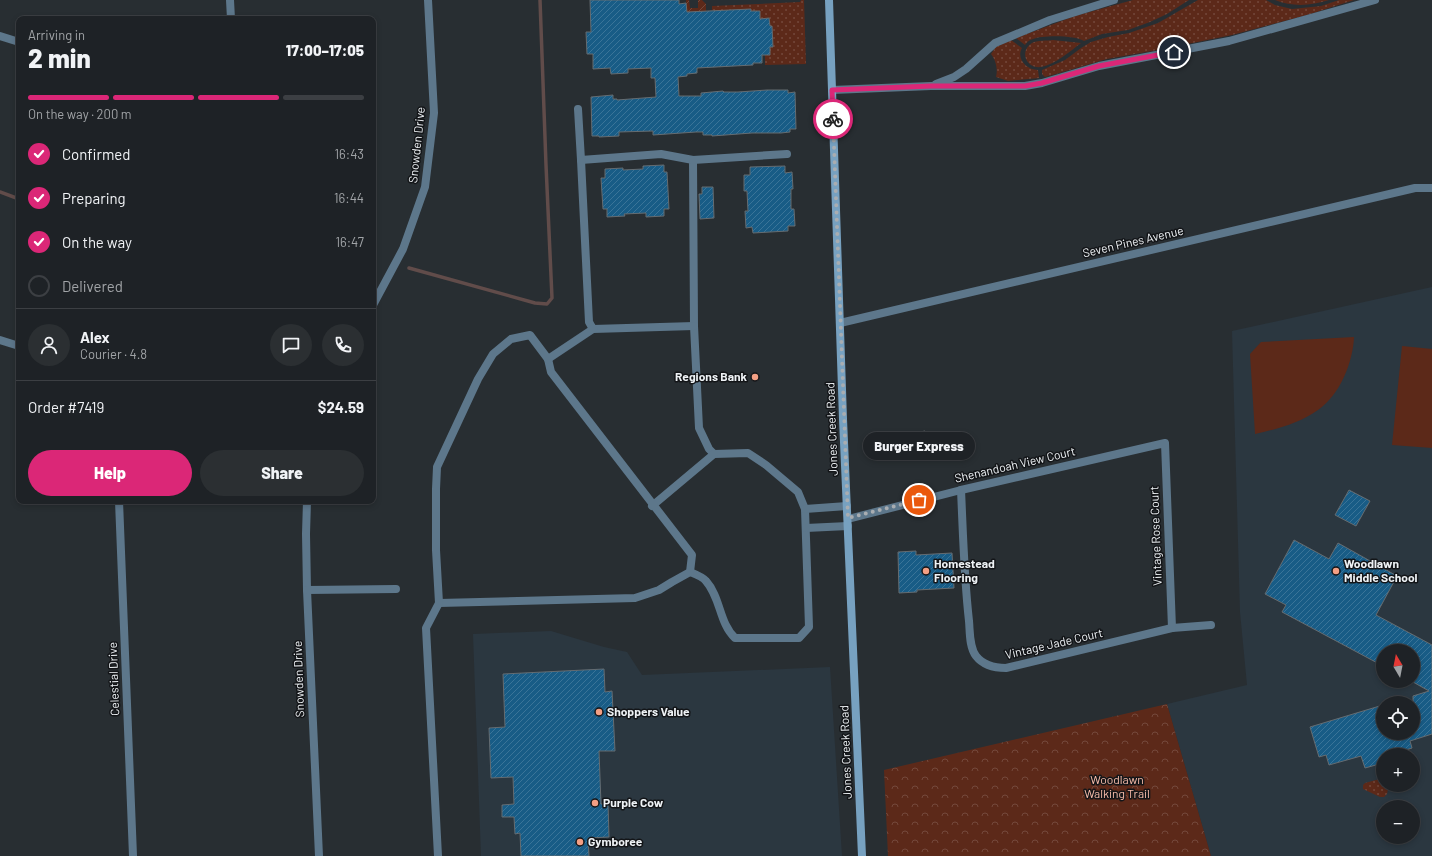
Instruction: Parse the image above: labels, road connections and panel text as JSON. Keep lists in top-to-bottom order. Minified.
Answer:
{"streets":{"main road":["Jones Creek Road"],"street":["Snowden Drive","Seven Pines Avenue","Shenandoah View Court","Vintage Rose Court","Vintage Jade Court","Celestial Drive"]},"crossings":[["Seven Pines Avenue","Jones Creek Road"],["Jones Creek Road","Shenandoah View Court"],["Shenandoah View Court","Vintage Rose Court"],["Shenandoah View Court","Vintage Jade Court"],["Vintage Rose Court","Vintage Jade Court"]],"parks":["Woodlawn Walking Trail"],"places":["Regions Bank","Burger Express","Homestead Flooring","Woodlawn Middle School","Shoppers Value","Purple Cow","Gymboree"],"north":"top","page":{"heading":["2 min","Arriving in","17:00–17:05"],"panel":["Alex","Courier · 4.8","Order #7419","$24.59"],"bar":"On the way · 200 m","list":[["Confirmed","16:43"],["Preparing","16:44"],["On the way","16:47"],"Delivered"],"bubble":"Burger Express","buttons":["Help","Share"],"map_buttons":["+","−"]}}
